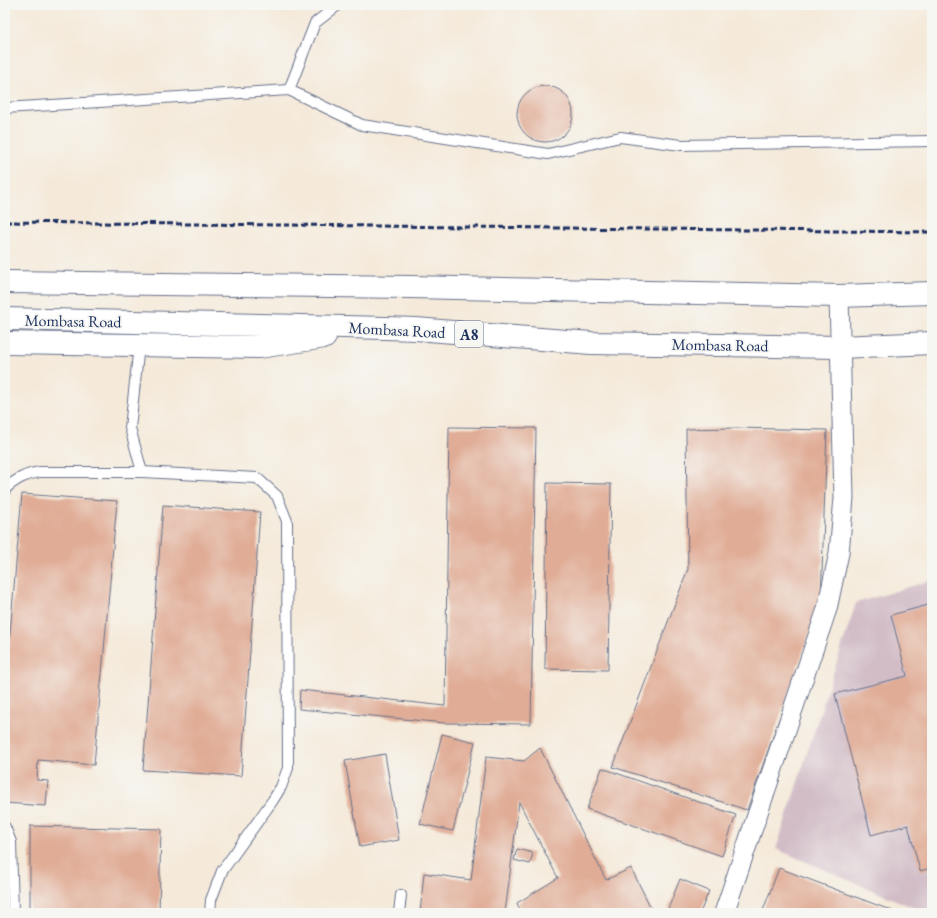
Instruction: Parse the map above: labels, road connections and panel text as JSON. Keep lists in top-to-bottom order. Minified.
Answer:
{"streets":{"highway":["Mombasa Road","A8"]}}
